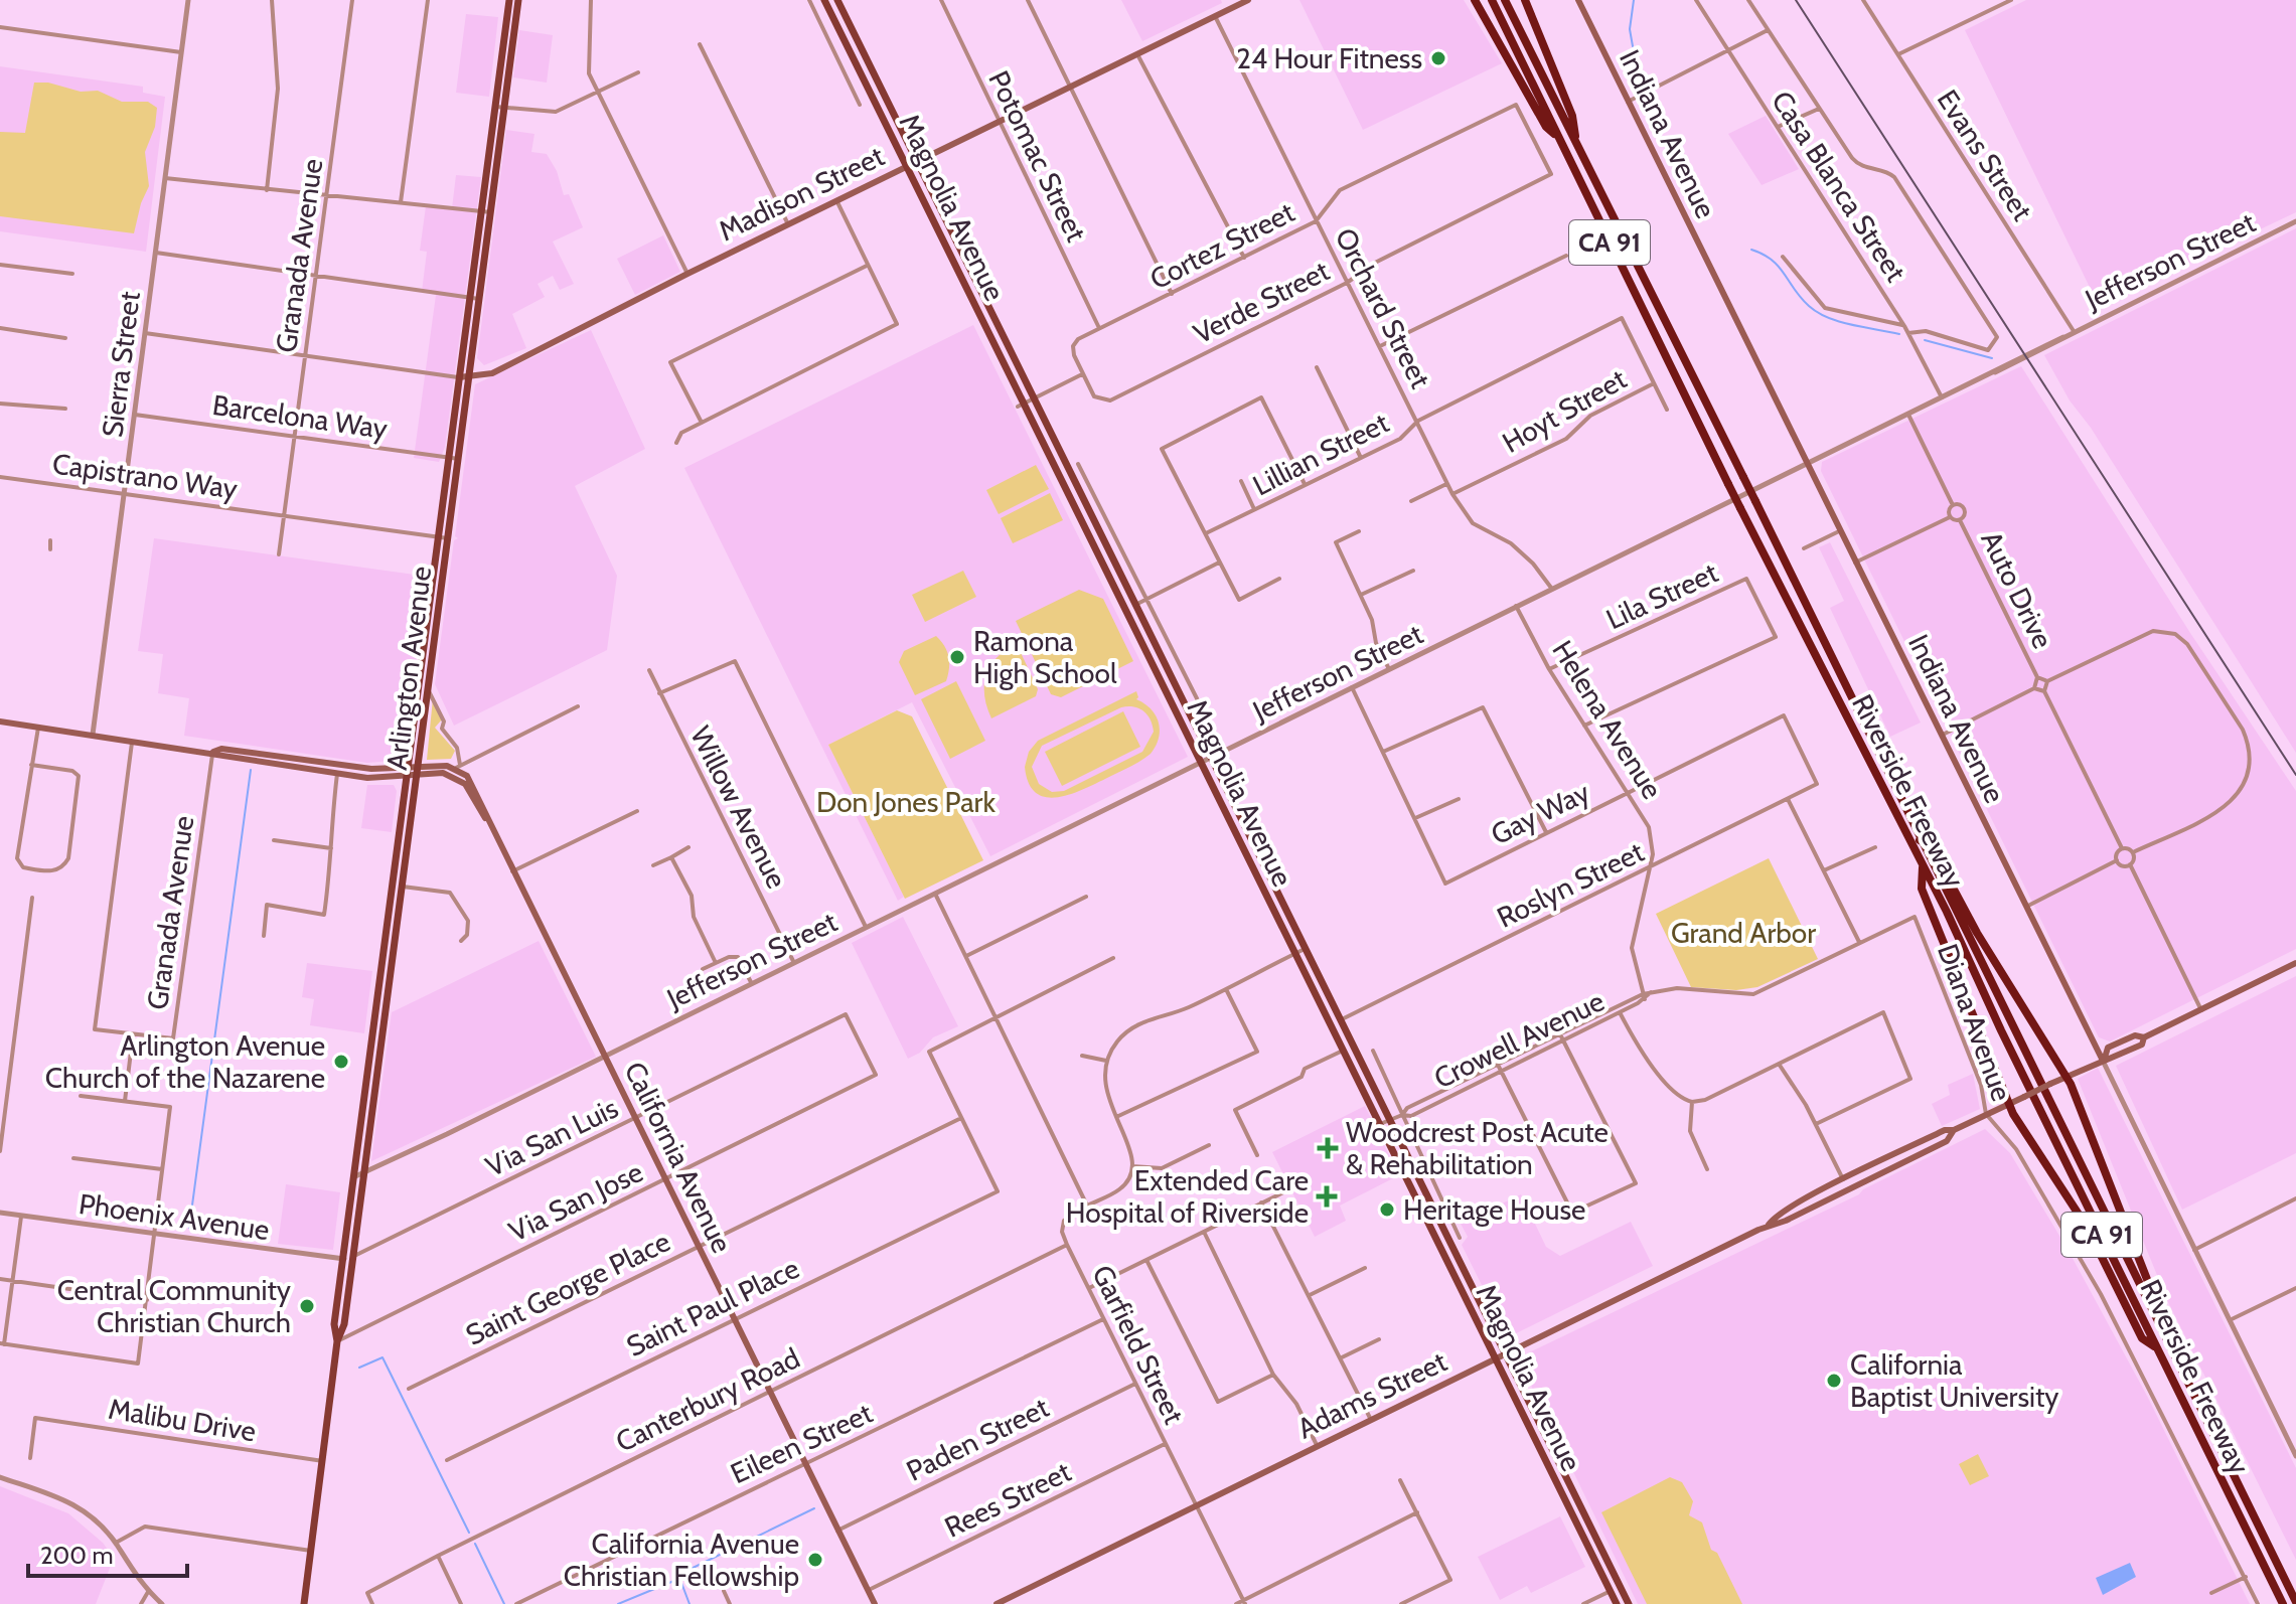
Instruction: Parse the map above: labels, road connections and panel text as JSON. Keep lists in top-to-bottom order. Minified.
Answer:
{"streets":{"highway":["CA 91","Riverside Freeway"],"main road":["Indiana Avenue","Madison Street","Magnolia Avenue","Arlington Avenue","California Avenue","Adams Street"],"street":["Evans Street","Potomac Street","Casa Blanca Street","Cortez Street","Granada Avenue","Jefferson Street","Verde Street","Orchard Street","Sierra Street","Hoyt Street","Barcelona Way","Lillian Street","Capistrano Way","Auto Drive","Lila Street","Helena Avenue","Willow Avenue","Gay Way","Roslyn Street","Diana Avenue","Crowell Avenue","Via San Luis","Via San Jose","Phoenix Avenue","Saint George Place","Saint Paul Place","Garfield Street","Canterbury Road","Malibu Drive","Paden Street","Eileen Street","Rees Street"]},"crossings":[["Indiana Avenue","Jefferson Street"],["Indiana Avenue","Adams Street"],["Evans Street","Jefferson Street"],["Potomac Street","Madison Street"],["Potomac Street","Cortez Street"],["Casa Blanca Street","Jefferson Street"],["Madison Street","Magnolia Avenue"],["Madison Street","Orchard Street"],["Madison Street","Arlington Avenue"],["Magnolia Avenue","Jefferson Street"],["Magnolia Avenue","Roslyn Street"],["Magnolia Avenue","Crowell Avenue"],["Magnolia Avenue","Adams Street"],["Cortez Street","Verde Street"],["Cortez Street","Orchard Street"],["Granada Avenue","Barcelona Way"],["Granada Avenue","Capistrano Way"],["Jefferson Street","Orchard Street"],["Jefferson Street","Auto Drive"],["Jefferson Street","Arlington Avenue"],["Jefferson Street","Helena Avenue"],["Jefferson Street","Willow Avenue"],["Jefferson Street","California Avenue"],["Verde Street","Orchard Street"],["Orchard Street","Hoyt Street"],["Orchard Street","Lillian Street"],["Sierra Street","Barcelona Way"],["Sierra Street","Capistrano Way"],["Hoyt Street","Lillian Street"],["Barcelona Way","Arlington Avenue"],["Capistrano Way","Arlington Avenue"],["Lila Street","Helena Avenue"],["Arlington Avenue","Via San Luis"],["Arlington Avenue","Via San Jose"],["Arlington Avenue","Phoenix Avenue"],["Arlington Avenue","Malibu Drive"],["Helena Avenue","Gay Way"],["Helena Avenue","Roslyn Street"],["Helena Avenue","Crowell Avenue"],["Gay Way","Roslyn Street"],["Diana Avenue","Crowell Avenue"],["Diana Avenue","Adams Street"],["Via San Luis","California Avenue"],["Via San Luis","Via San Jose"],["Via San Luis","Phoenix Avenue"],["California Avenue","Via San Jose"],["California Avenue","Saint George Place"],["California Avenue","Saint Paul Place"],["California Avenue","Canterbury Road"],["California Avenue","Paden Street"],["California Avenue","Eileen Street"],["California Avenue","Rees Street"],["Saint George Place","Saint Paul Place"],["Garfield Street","Adams Street"],["Garfield Street","Canterbury Road"],["Garfield Street","Paden Street"],["Garfield Street","Eileen Street"],["Garfield Street","Rees Street"]],"parks":["Don Jones Park","Grand Arbor"],"places":{"other":["24 Hour Fitness","Ramona High School","Arlington Avenue Church of the Nazarene","Heritage House","Central Community Christian Church","California Baptist University","California Avenue Christian Fellowship"],"health":["Woodcrest Post Acute & Rehabilitation","Extended Care Hospital of Riverside"]},"scale_bar":"200 m"}
